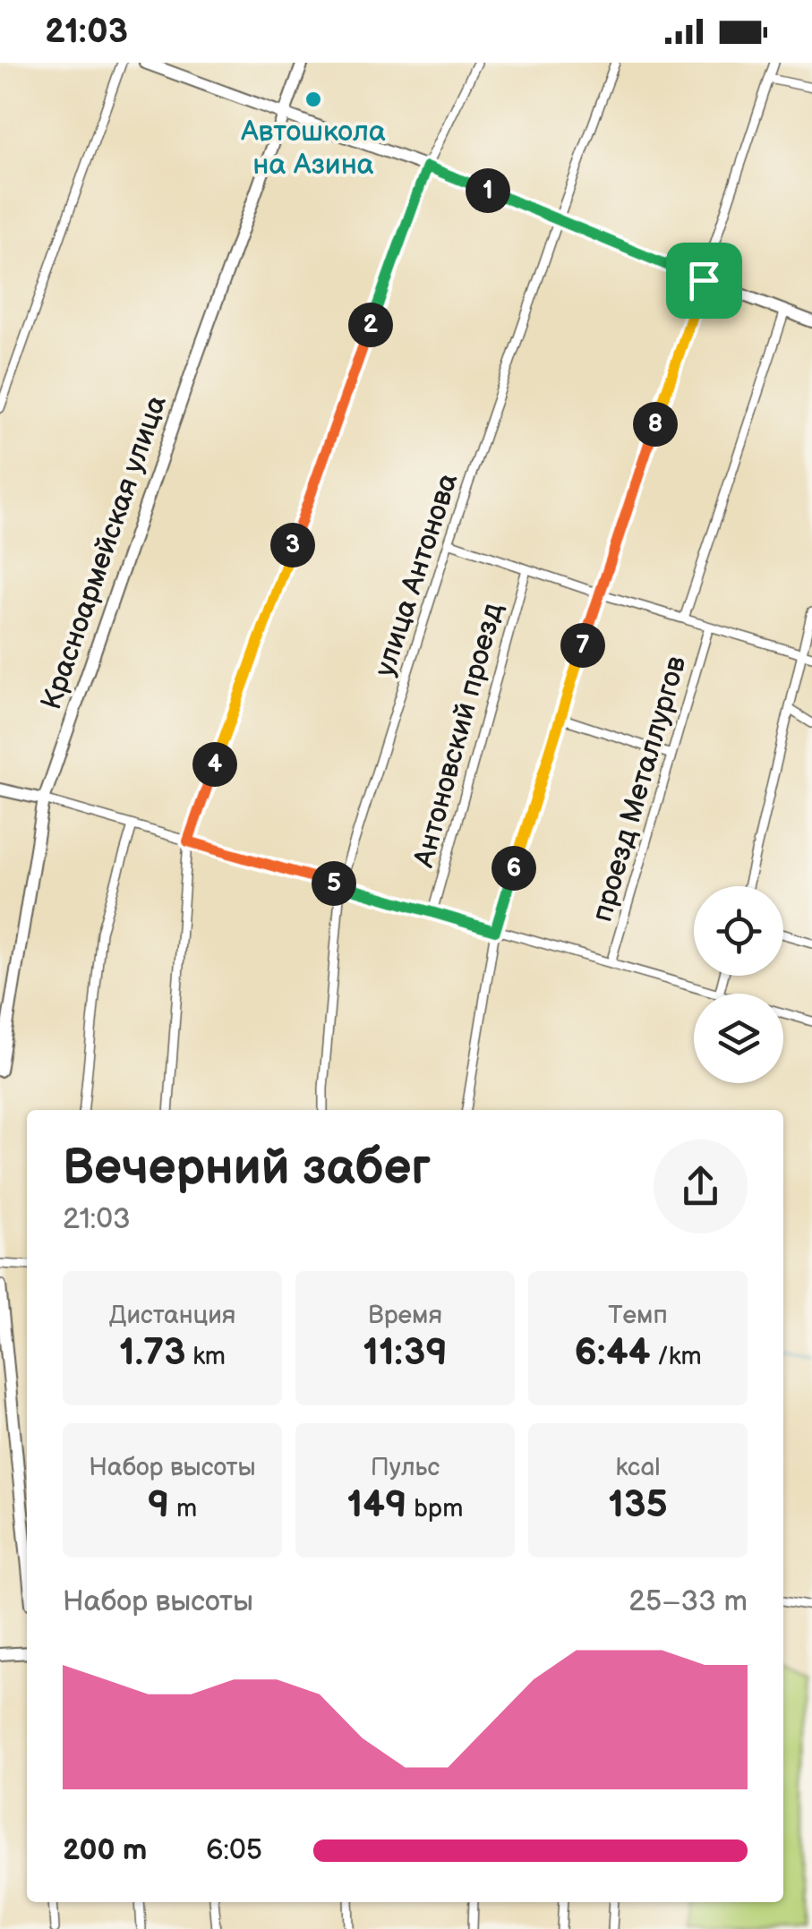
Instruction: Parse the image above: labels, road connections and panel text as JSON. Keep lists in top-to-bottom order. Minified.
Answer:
{"streets":{"street":["Красноармейская улица","улица Антонова","Антоновский проезд","проезд Металлургов"]},"places":["Автошкола на Азина"],"page":{"status":"21:03","pins":["1","2","8","3","7","4","6","5"],"heading":["Вечерний забег","21:03"],"stats":[["Дистанция","1.73 km"],["Время","11:39"],["Темп","6:44 /km"],["Набор высоты","9 m"],["Пульс","149 bpm"],["kcal","135"]],"chart":["Набор высоты","25–33 m"],"list":[{"name":"200 m","note":"6:05"}]}}
